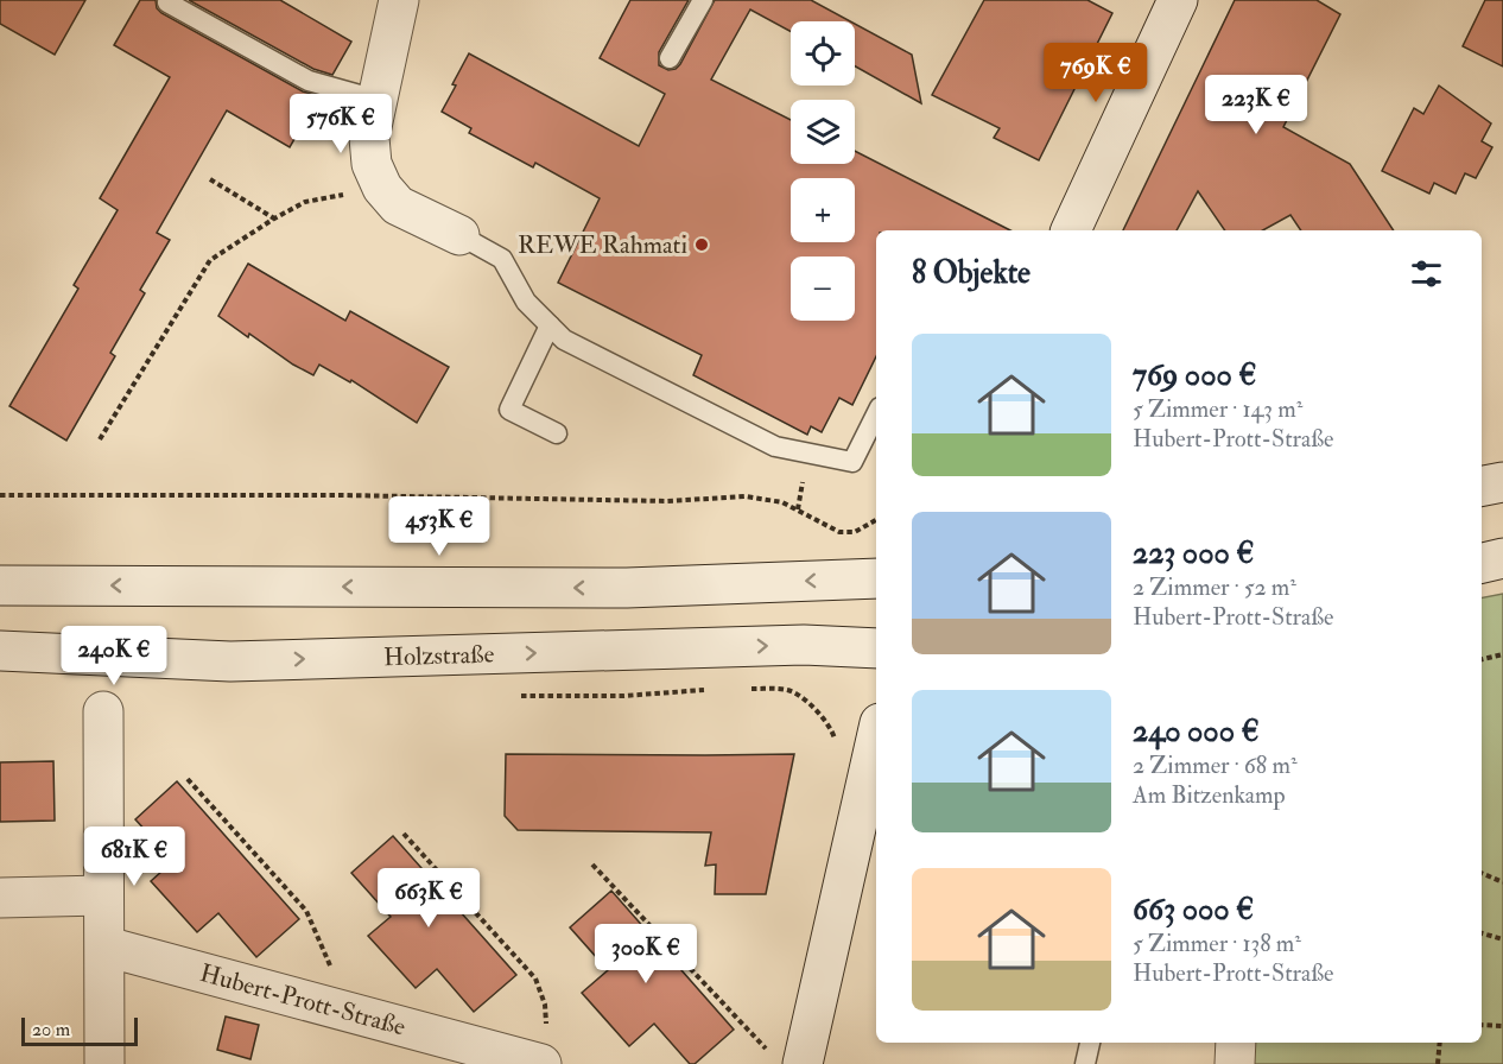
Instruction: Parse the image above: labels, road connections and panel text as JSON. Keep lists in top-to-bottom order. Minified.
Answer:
{"streets":{"street":["Holzstraße","Hubert-Prott-Straße"]},"places":["REWE Rahmati"],"scale_bar":"20 m","page":{"map_buttons":["+","−"],"price":["769K €","223K €","576K €","453K €","240K €","681K €","663K €","300K €"],"heading":"8 Objekte","list":[{"name":"769 000 €","note":"5 Zimmer · 143 m² · Hubert-Prott-Straße"},{"name":"223 000 €","note":"2 Zimmer · 52 m² · Hubert-Prott-Straße"},{"name":"240 000 €","note":"2 Zimmer · 68 m² · Am Bitzenkamp"},{"name":"663 000 €","note":"5 Zimmer · 138 m² · Hubert-Prott-Straße"}],"scale":"20 m"}}
